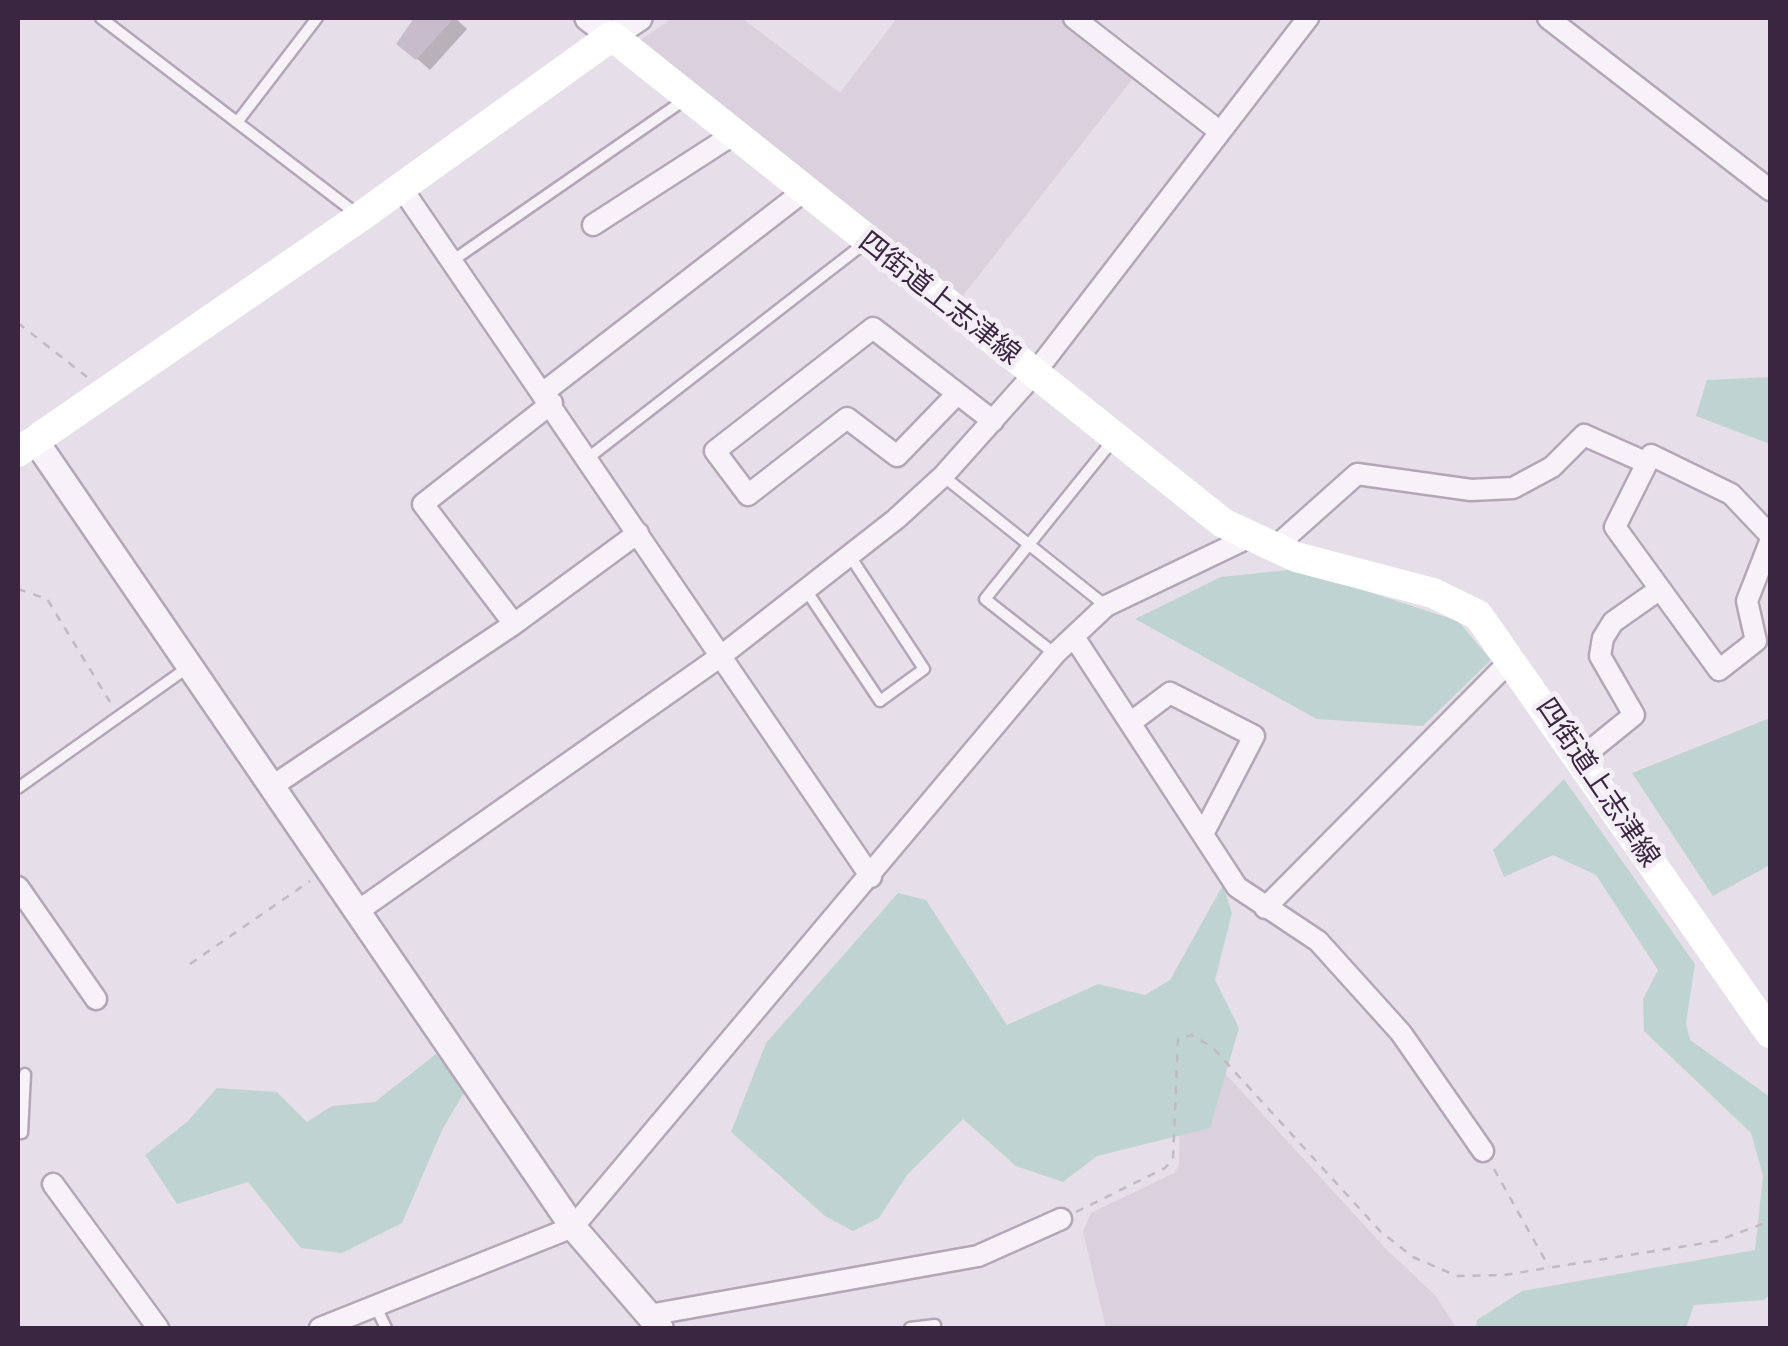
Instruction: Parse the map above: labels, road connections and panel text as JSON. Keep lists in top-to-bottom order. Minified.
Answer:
{"streets":{"main road":["四街道上志津線"]}}
